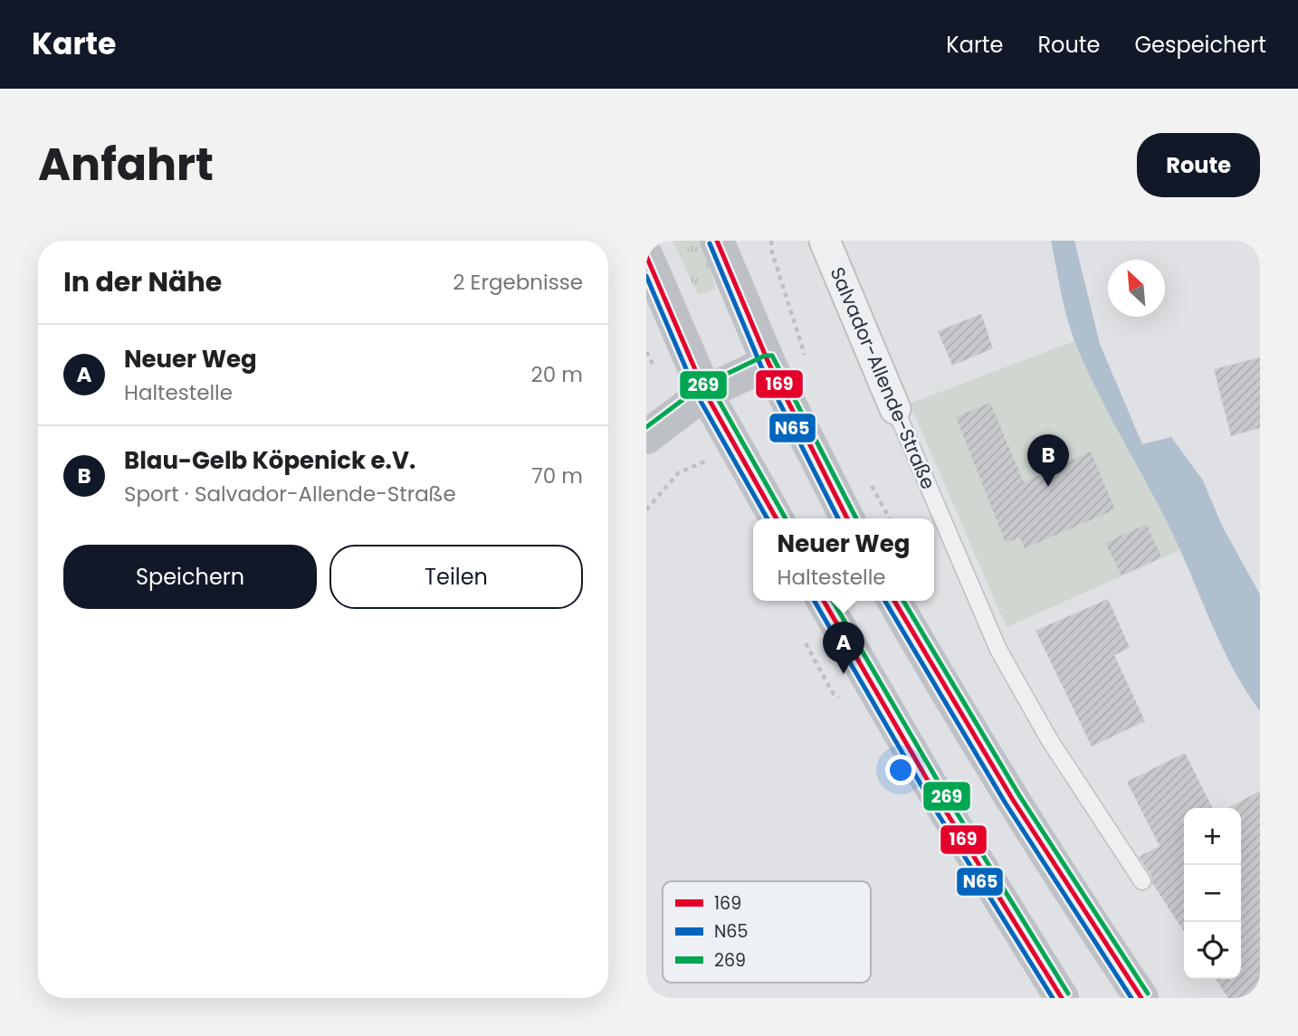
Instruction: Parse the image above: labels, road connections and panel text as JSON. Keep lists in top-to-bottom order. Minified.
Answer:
{"streets":{"street":["Salvador-Allende-Straße"]},"lines":["transit line 169","transit line N65","transit line 269"],"legend":["169","N65","269"],"north":"top left","page":{"header":"Karte","nav":["Karte","Route","Gespeichert"],"title":"Anfahrt","buttons":["Route",["Speichern","Teilen"]],"heading":["In der Nähe","2 Ergebnisse"],"list":[{"mark":"A","name":"Neuer Weg","note":"Haltestelle","value":"20 m"},{"mark":"B","name":"Blau-Gelb Köpenick e.V.","note":"Sport · Salvador-Allende-Straße","value":"70 m"}],"pins":["B","A"],"popup":["Neuer Weg","Haltestelle"],"map_buttons":["+","−"]}}
